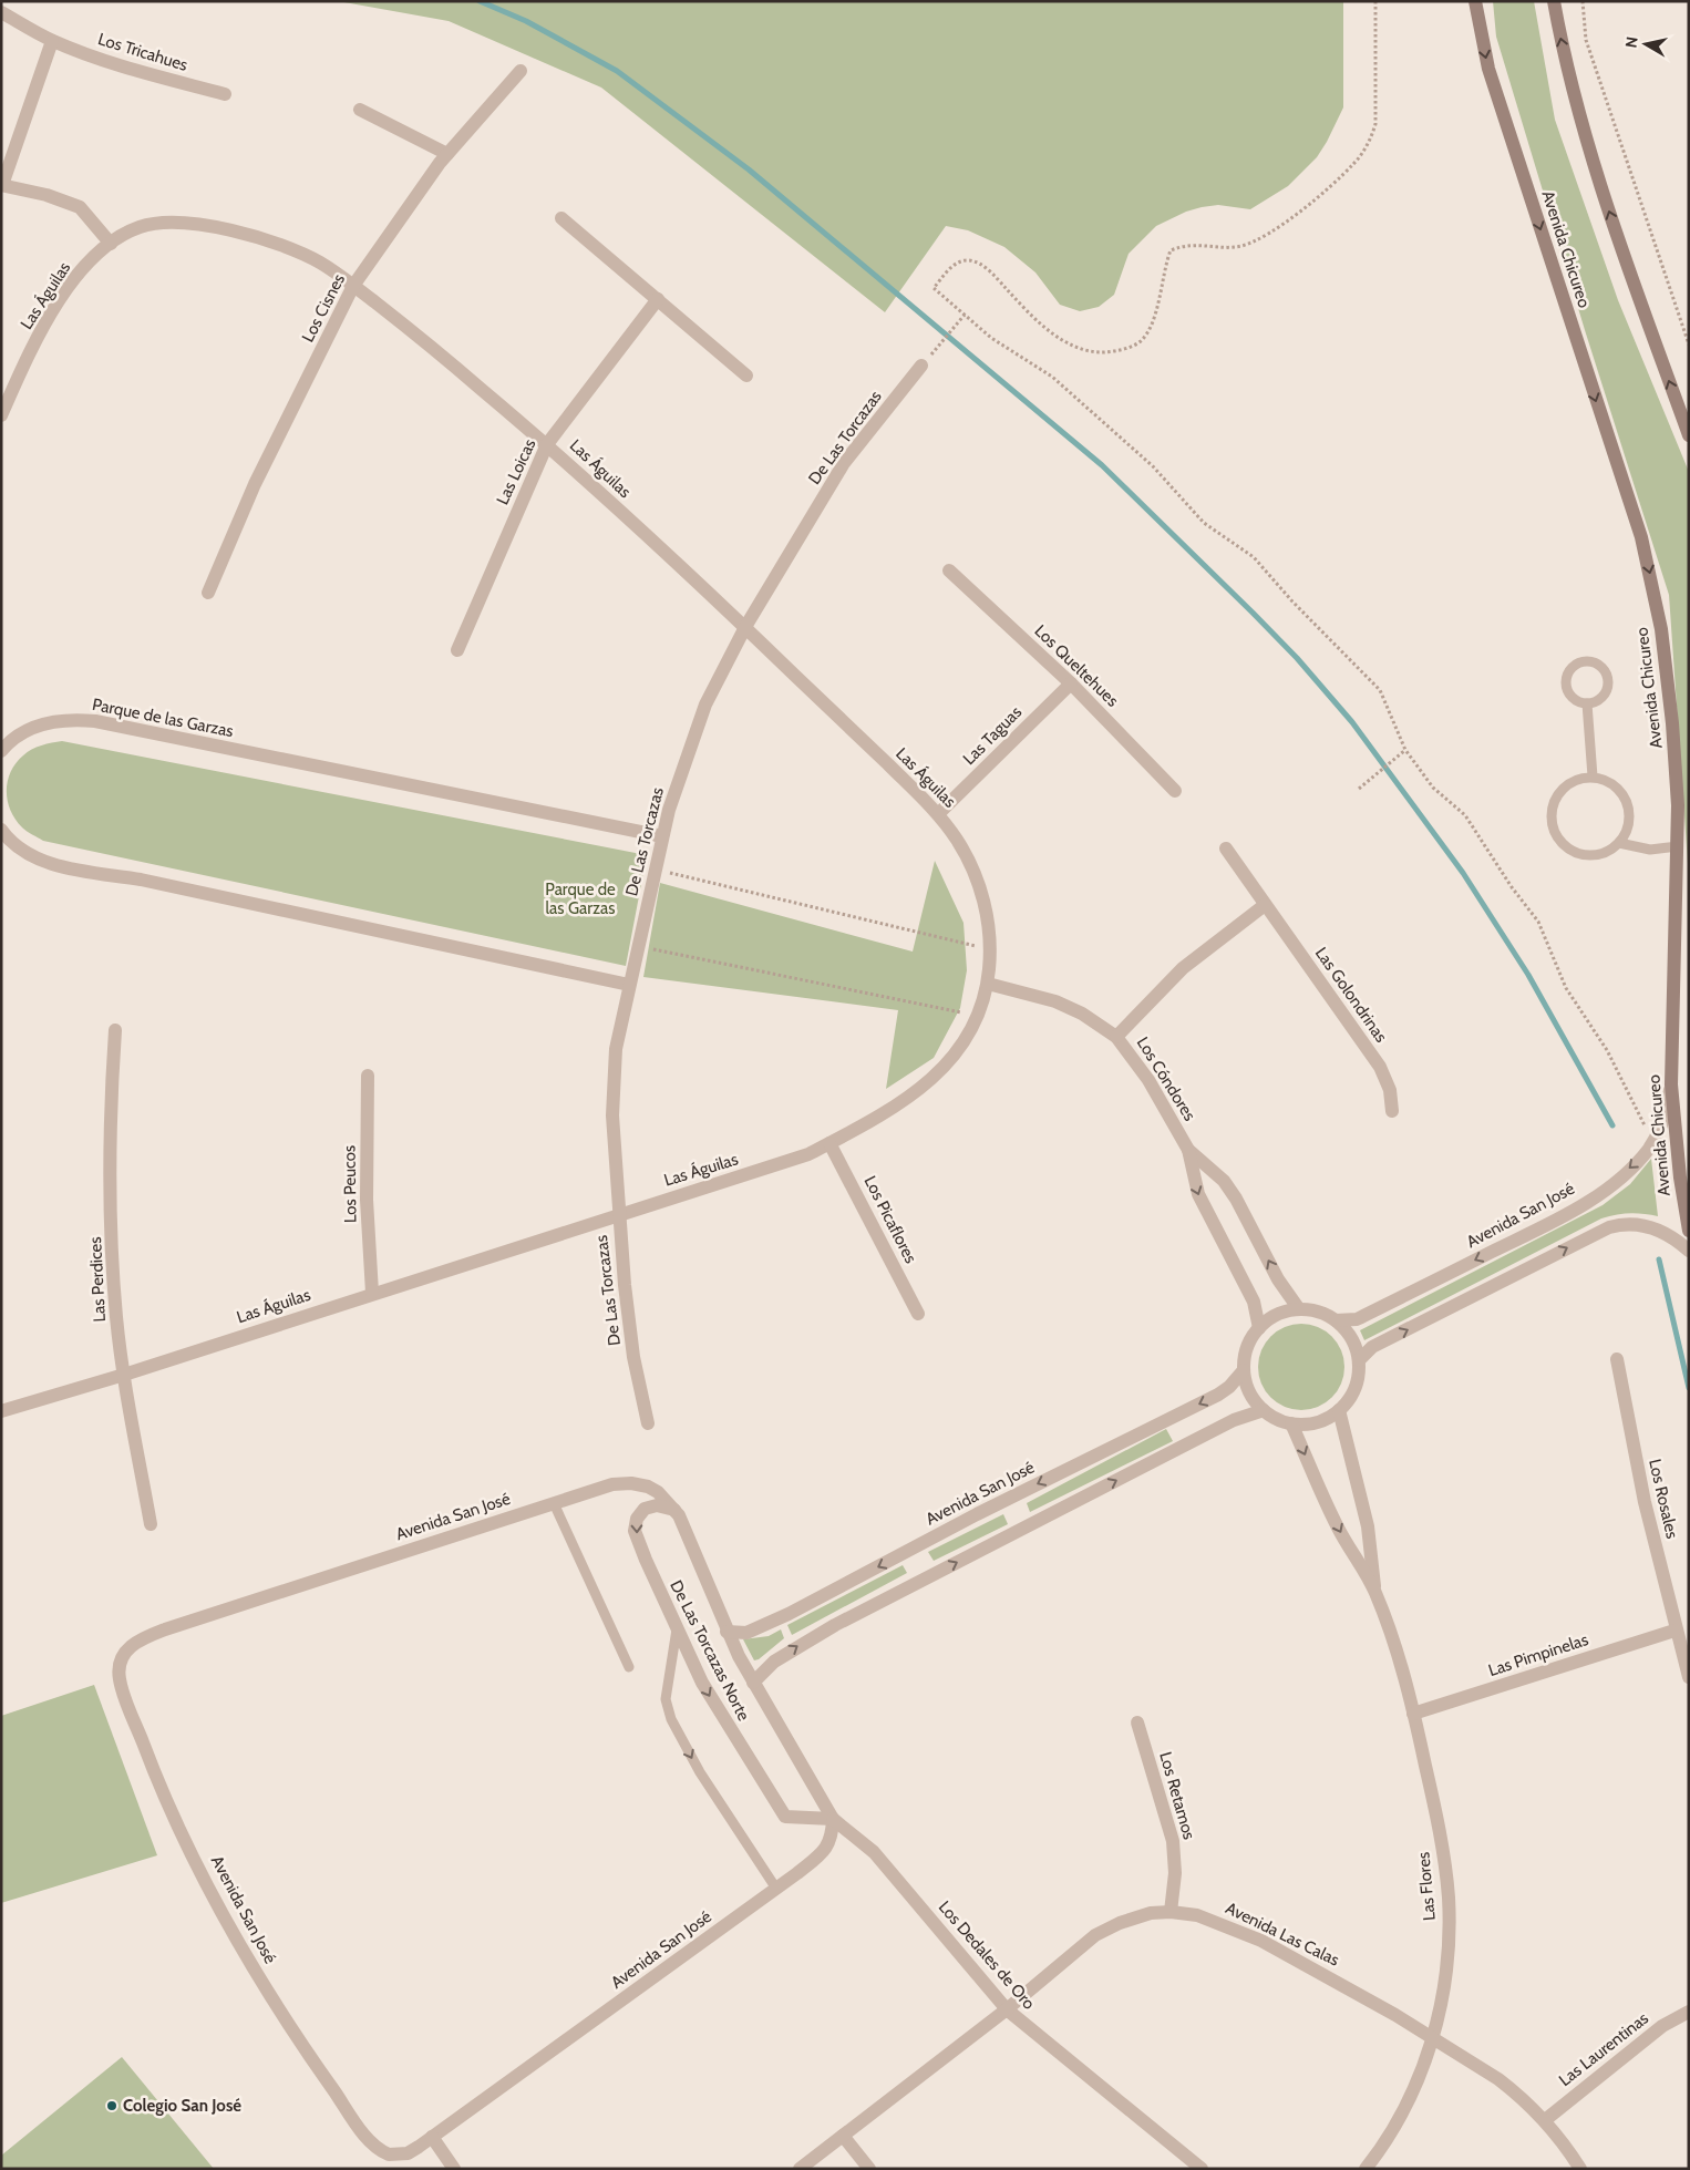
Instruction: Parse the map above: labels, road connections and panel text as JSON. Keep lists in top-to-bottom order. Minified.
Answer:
{"streets":{"main road":["Avenida Chicureo"],"street":["Los Tricahues","Las Águilas","Los Cisnes","De Las Torcazas","Las Loicas","Los Queltehues","Parque de las Garzas","Las Taguas","Las Golondrinas","Los Cóndores","Los Peucos","Avenida San José","Los Picaflores","Las Perdices","Los Rosales","De Las Torcazas Norte","Las Pimpinelas","Los Retamos","Las Flores","Avenida Las Calas","Los Dedales de Oro","Las Laurentinas"]},"crossings":[["Avenida Chicureo","Avenida San José"],["Las Águilas","Los Cisnes"],["Las Águilas","De Las Torcazas"],["Las Águilas","Las Loicas"],["Las Águilas","Las Taguas"],["Las Águilas","Los Cóndores"],["Las Águilas","Los Peucos"],["Las Águilas","Los Picaflores"],["Las Águilas","Las Perdices"],["De Las Torcazas","Parque de las Garzas"],["Los Queltehues","Las Taguas"],["Los Cóndores","Avenida San José"],["Los Cóndores","Las Flores"],["Avenida San José","De Las Torcazas Norte"],["Avenida San José","Las Flores"],["Avenida San José","Los Dedales de Oro"],["Los Rosales","Las Pimpinelas"],["De Las Torcazas Norte","Los Dedales de Oro"],["Las Pimpinelas","Las Flores"],["Los Retamos","Avenida Las Calas"],["Las Flores","Avenida Las Calas"],["Avenida Las Calas","Los Dedales de Oro"],["Avenida Las Calas","Las Laurentinas"]],"one_way":["De Las Torcazas Norte"],"parks":["Parque de las Garzas"],"places":["Colegio San José"],"north":"left"}
